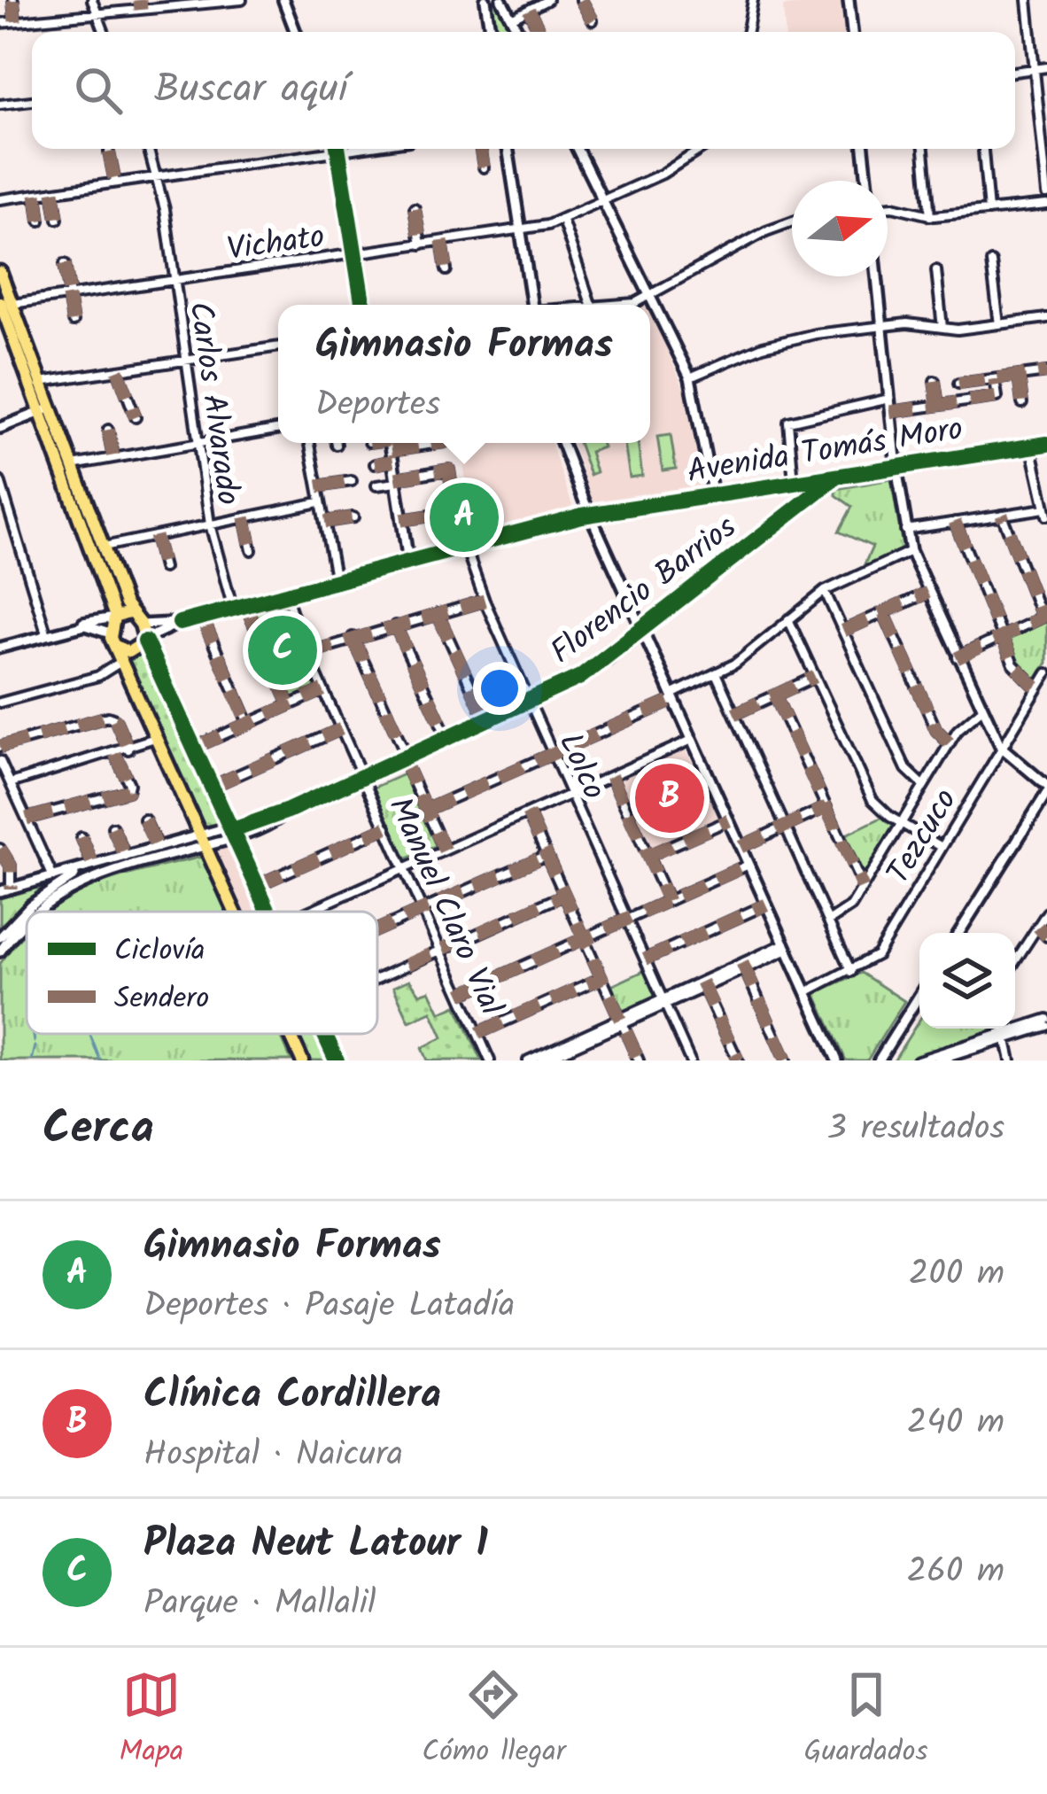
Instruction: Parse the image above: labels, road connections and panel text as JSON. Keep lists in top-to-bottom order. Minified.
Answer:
{"streets":{"main road":["Avenida Tomás Moro","Florencio Barrios"],"street":["Vichato","Carlos Alvarado","Lolco","Tezcuco","Manuel Claro Vial"]},"crossings":[["Vichato","Carlos Alvarado"],["Carlos Alvarado","Avenida Tomás Moro"],["Avenida Tomás Moro","Florencio Barrios"],["Avenida Tomás Moro","Lolco"],["Avenida Tomás Moro","Manuel Claro Vial"],["Florencio Barrios","Lolco"],["Florencio Barrios","Manuel Claro Vial"]],"legend":["Ciclovía","Sendero"],"north":"right","page":{"search":"Buscar aquí","popup":["Gimnasio Formas","Deportes"],"pins":["A","C","B"],"heading":["Cerca","3 resultados"],"list":[{"mark":"A","name":"Gimnasio Formas","note":"Deportes · Pasaje Latadía","value":"200 m"},{"mark":"B","name":"Clínica Cordillera","note":"Hospital · Naicura","value":"240 m"},{"mark":"C","name":"Plaza Neut Latour 1","note":"Parque · Mallalil","value":"260 m"}],"nav":["Mapa","Cómo llegar","Guardados"]}}
